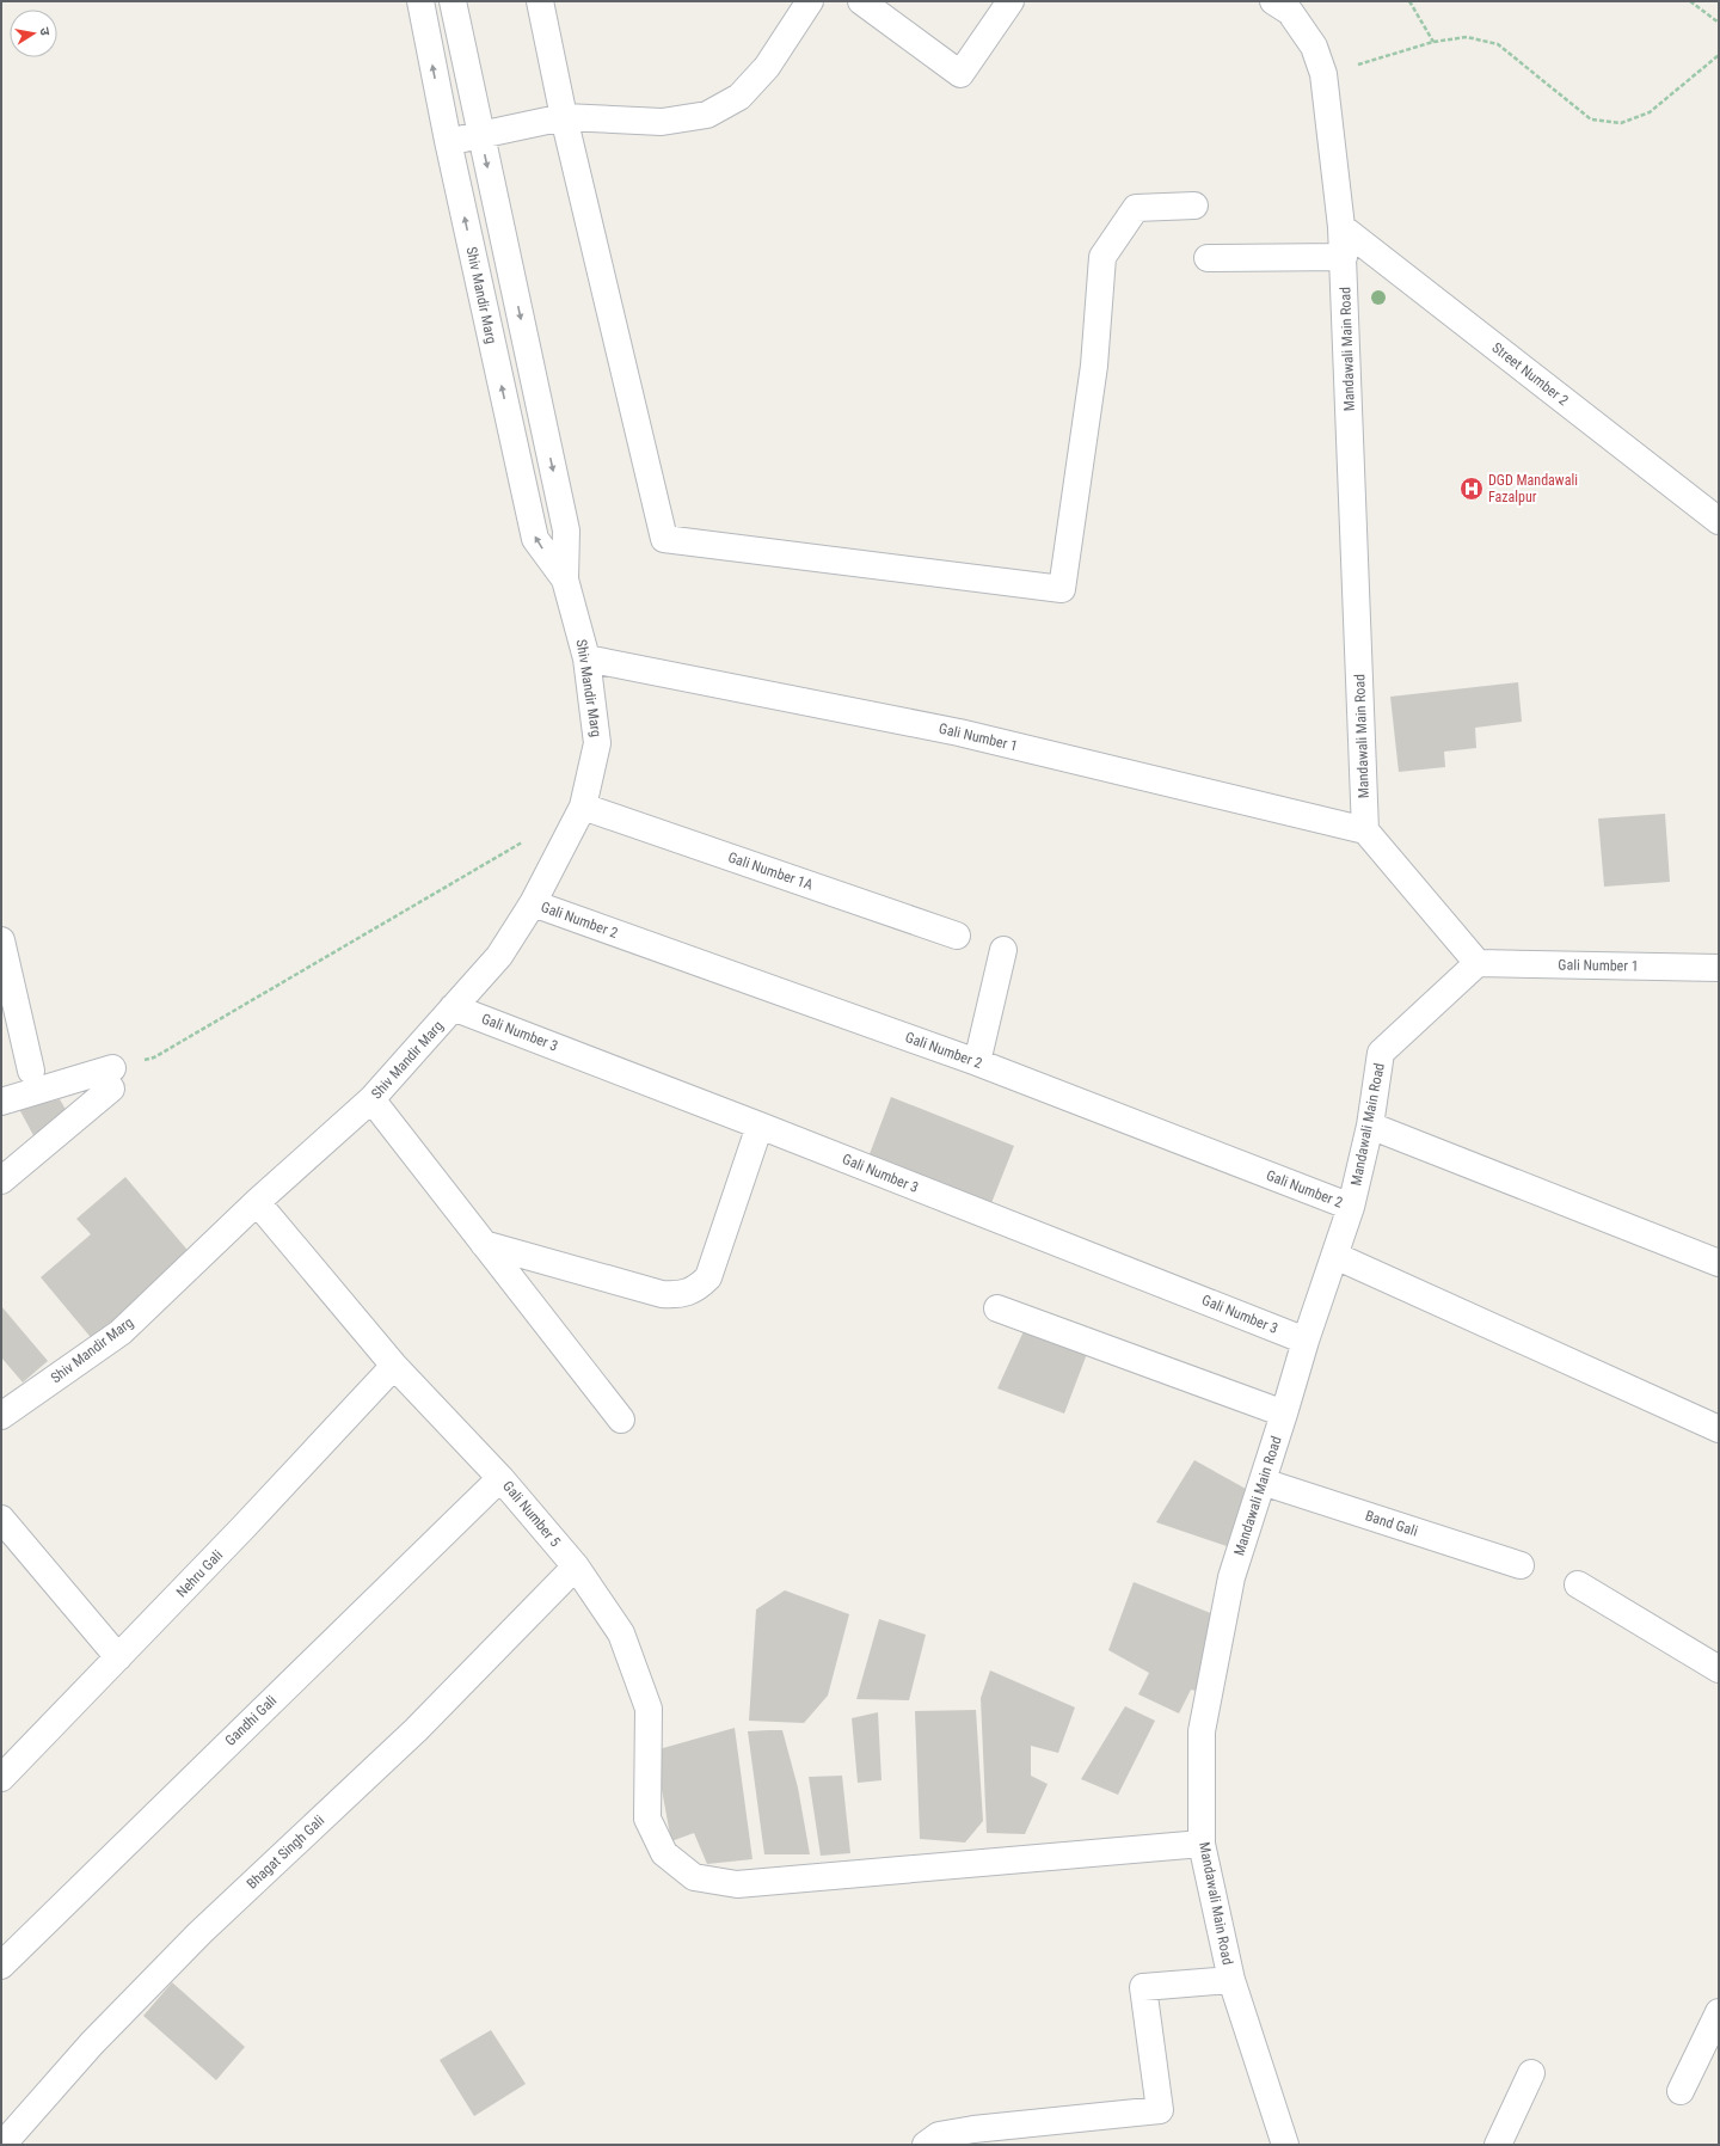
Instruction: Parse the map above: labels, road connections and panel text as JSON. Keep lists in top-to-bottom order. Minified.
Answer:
{"streets":{"street":["Shiv Mandir Marg","Mandawali Main Road","Street Number 2","Gali Number 1","Gali Number 1A","Gali Number 2","Gali Number 3","Gali Number 5","Band Gali","Nehru Gali","Gandhi Gali","Bhagat Singh Gali"]},"crossings":[["Shiv Mandir Marg","Gali Number 1"],["Shiv Mandir Marg","Gali Number 1A"],["Shiv Mandir Marg","Gali Number 2"],["Shiv Mandir Marg","Gali Number 3"],["Shiv Mandir Marg","Gali Number 5"],["Mandawali Main Road","Street Number 2"],["Mandawali Main Road","Gali Number 1"],["Mandawali Main Road","Gali Number 2"],["Mandawali Main Road","Gali Number 3"],["Mandawali Main Road","Gali Number 5"],["Mandawali Main Road","Band Gali"],["Gali Number 5","Nehru Gali"],["Gali Number 5","Gandhi Gali"],["Gali Number 5","Bhagat Singh Gali"]],"places":{"hospital":["DGD Mandawali Fazalpur"]},"north":"right"}
